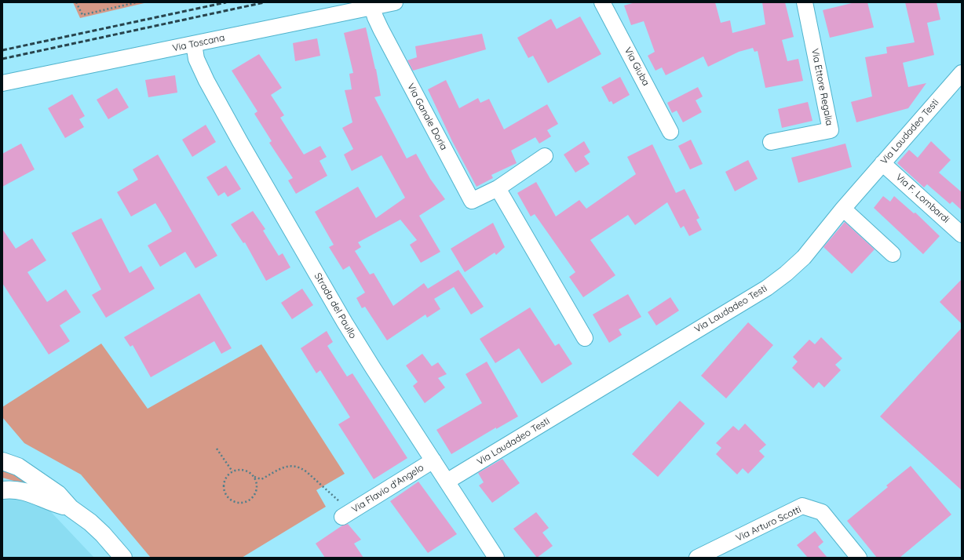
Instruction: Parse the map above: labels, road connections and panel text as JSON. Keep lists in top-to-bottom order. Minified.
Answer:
{"streets":{"street":["Via Toscana","Via Giuba","Via Ettore Regalia","Via Ganale Doria","Via Laudadeo Testi","Via F. Lombardi","Strada del Paullo","Via Flavio d'Angelo","Via Arturo Scotti"]},"crossings":[["Via Toscana","Via Ganale Doria"],["Via Toscana","Strada del Paullo"],["Via Laudadeo Testi","Via F. Lombardi"],["Via Laudadeo Testi","Strada del Paullo"],["Strada del Paullo","Via Flavio d'Angelo"]]}
